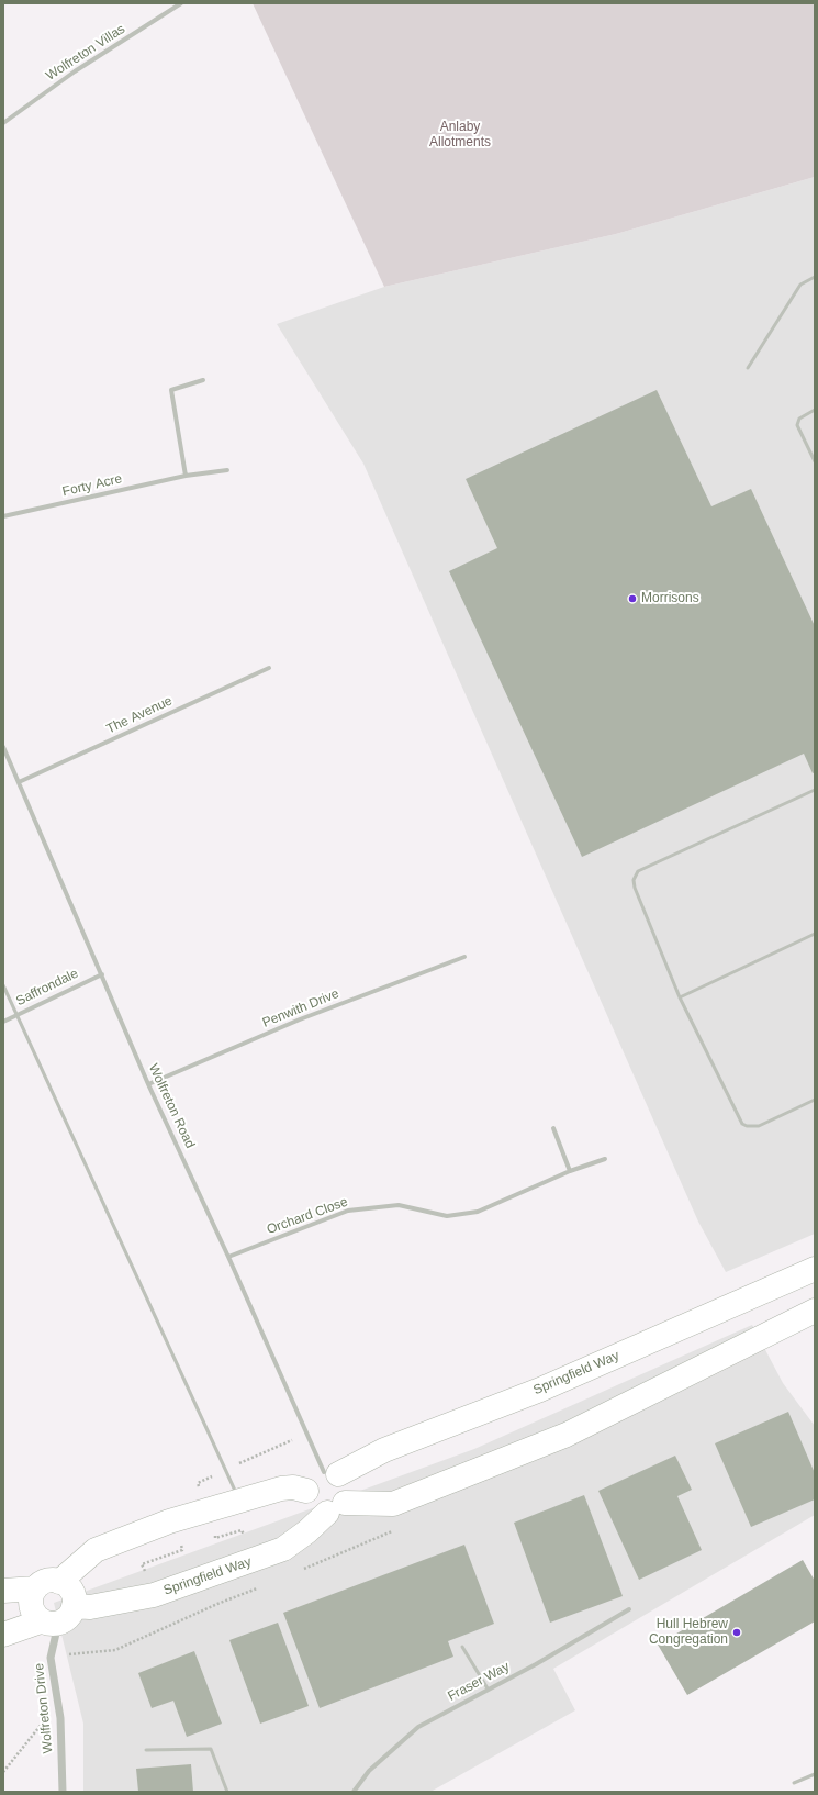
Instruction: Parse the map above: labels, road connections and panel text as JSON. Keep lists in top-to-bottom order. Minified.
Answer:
{"streets":{"main road":["Springfield Way"],"street":["Wolfreton Villas","Forty Acre","The Avenue","Saffrondale","Penwith Drive","Wolfreton Road","Orchard Close","Fraser Way","Wolfreton Drive"]},"crossings":[["The Avenue","Wolfreton Road"],["Saffrondale","Wolfreton Road"],["Penwith Drive","Wolfreton Road"],["Wolfreton Road","Orchard Close"],["Wolfreton Road","Springfield Way"],["Springfield Way","Wolfreton Drive"]],"parks":["Anlaby Allotments"],"places":["Morrisons","Hull Hebrew Congregation"]}
